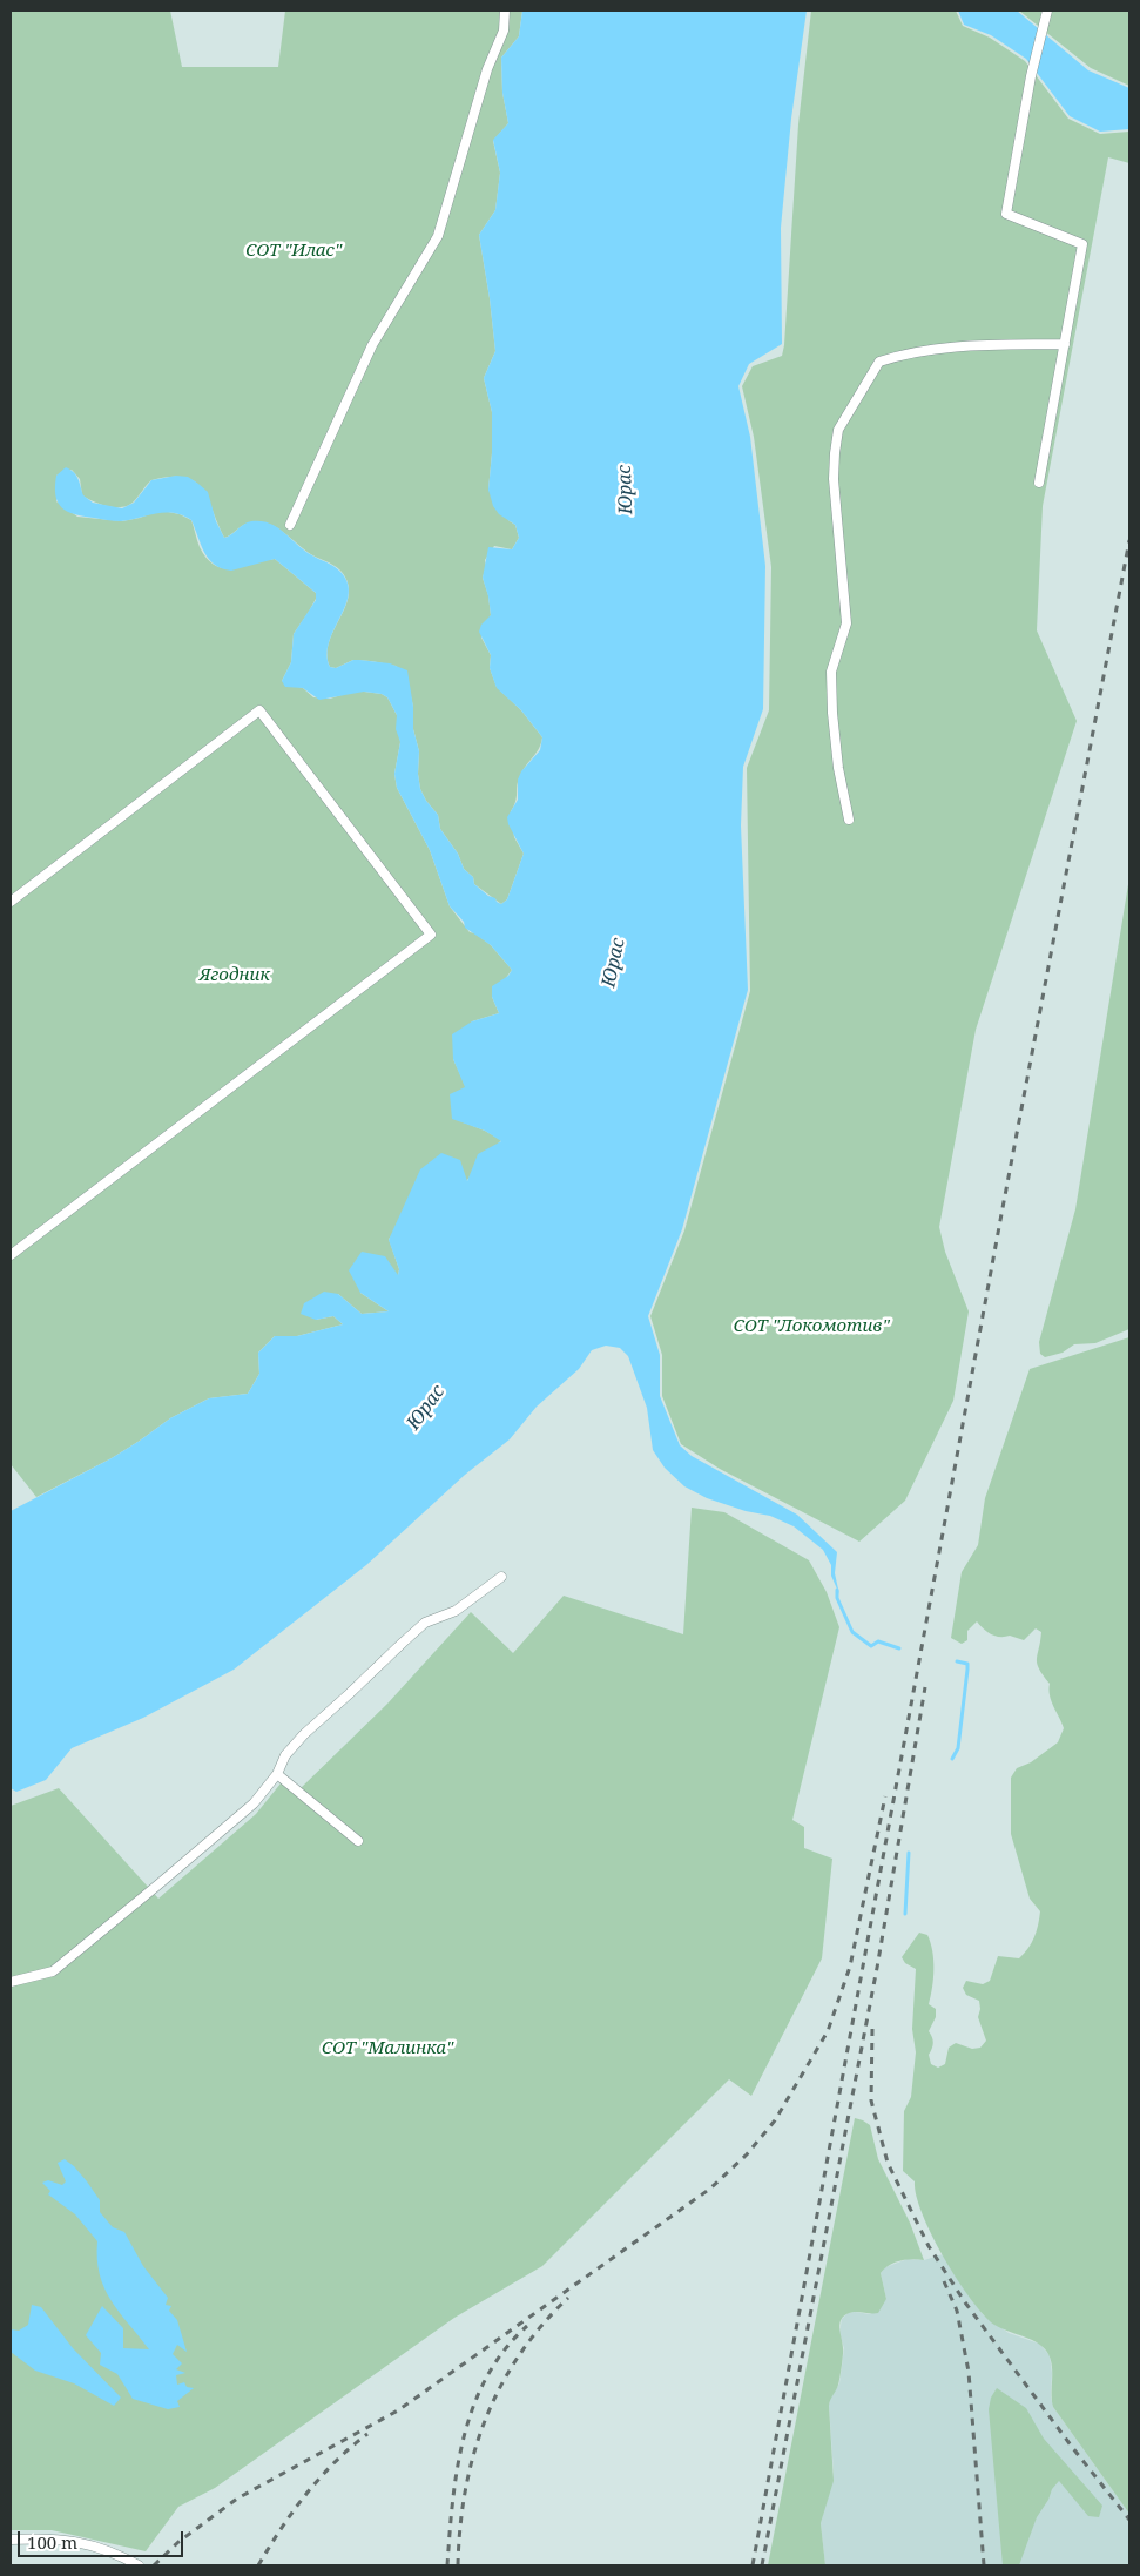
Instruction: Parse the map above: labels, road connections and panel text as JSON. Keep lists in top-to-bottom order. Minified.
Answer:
{"water":["Юрас"],"parks":["СОТ \"Илас\"","Ягодник","СОТ \"Локомотив\"","СОТ \"Малинка\""],"scale_bar":"100 m"}
